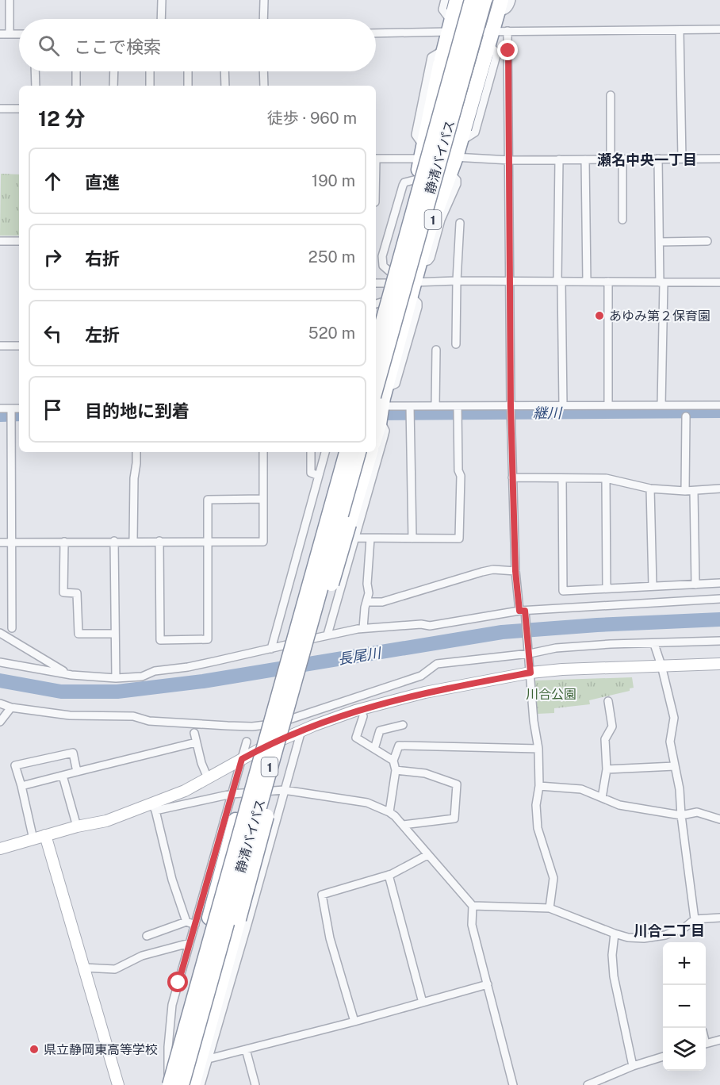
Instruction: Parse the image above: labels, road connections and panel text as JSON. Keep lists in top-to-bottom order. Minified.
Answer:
{"streets":{"highway":["静清バイパス","1"]},"crossings":[["静清バイパス","1"]],"districts":["瀬名中央一丁目","川合二丁目"],"water":["継川","長尾川"],"parks":["川合公園"],"places":["あゆみ第２保育園","県立静岡東高等学校"],"page":{"search":"ここで検索","heading":["12 分","徒歩 · 960 m"],"list":[["直進","190 m"],["右折","250 m"],["左折","520 m"],"目的地に到着"],"map_buttons":["+","−"]}}
